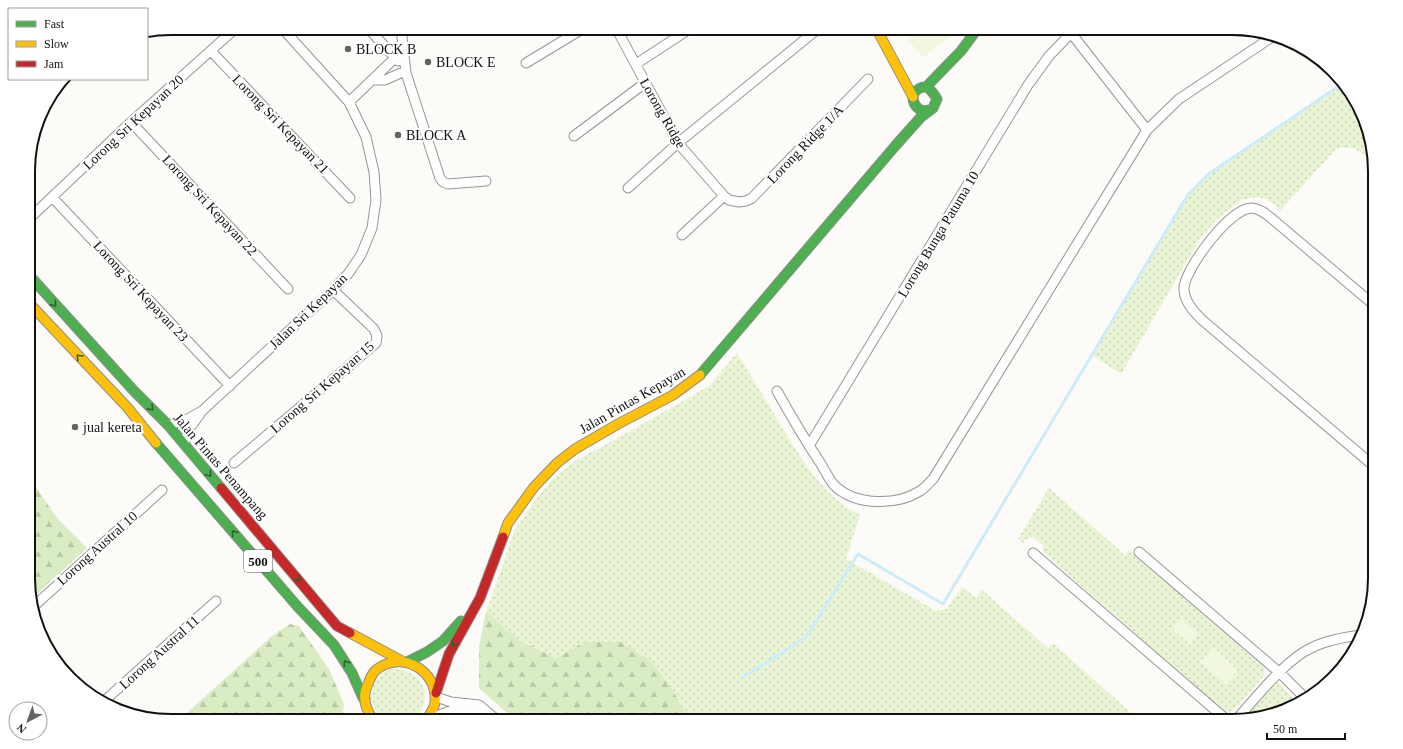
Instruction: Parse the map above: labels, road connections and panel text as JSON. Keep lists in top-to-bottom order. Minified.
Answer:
{"streets":{"main road":["Jalan Pintas Kepayan","Jalan Pintas Penampang","500"],"street":["Lorong Ridge","Lorong Sri Kepayan 20","Lorong Sri Kepayan 21","Lorong Ridge 1/A","Lorong Sri Kepayan 22","Lorong Bunga Patuma 10","Lorong Sri Kepayan 23","Jalan Sri Kepayan","Lorong Sri Kepayan 15","Lorong Austral 10","Lorong Austral 11"]},"crossings":[["Lorong Ridge","Lorong Ridge 1/A"],["Lorong Sri Kepayan 20","Lorong Sri Kepayan 21"],["Lorong Sri Kepayan 20","Lorong Sri Kepayan 22"],["Lorong Sri Kepayan 20","Lorong Sri Kepayan 23"],["Lorong Sri Kepayan 23","Jalan Sri Kepayan"],["Jalan Sri Kepayan","Lorong Sri Kepayan 15"],["Jalan Sri Kepayan","Jalan Pintas Penampang"],["Jalan Pintas Kepayan","Jalan Pintas Penampang"],["Jalan Pintas Kepayan","500"],["Jalan Pintas Penampang","500"]],"places":["BLOCK B","BLOCK E","BLOCK A","jual kereta"],"legend":["Fast","Slow","Jam"],"scale_bar":"50 m","north":"bottom left"}
